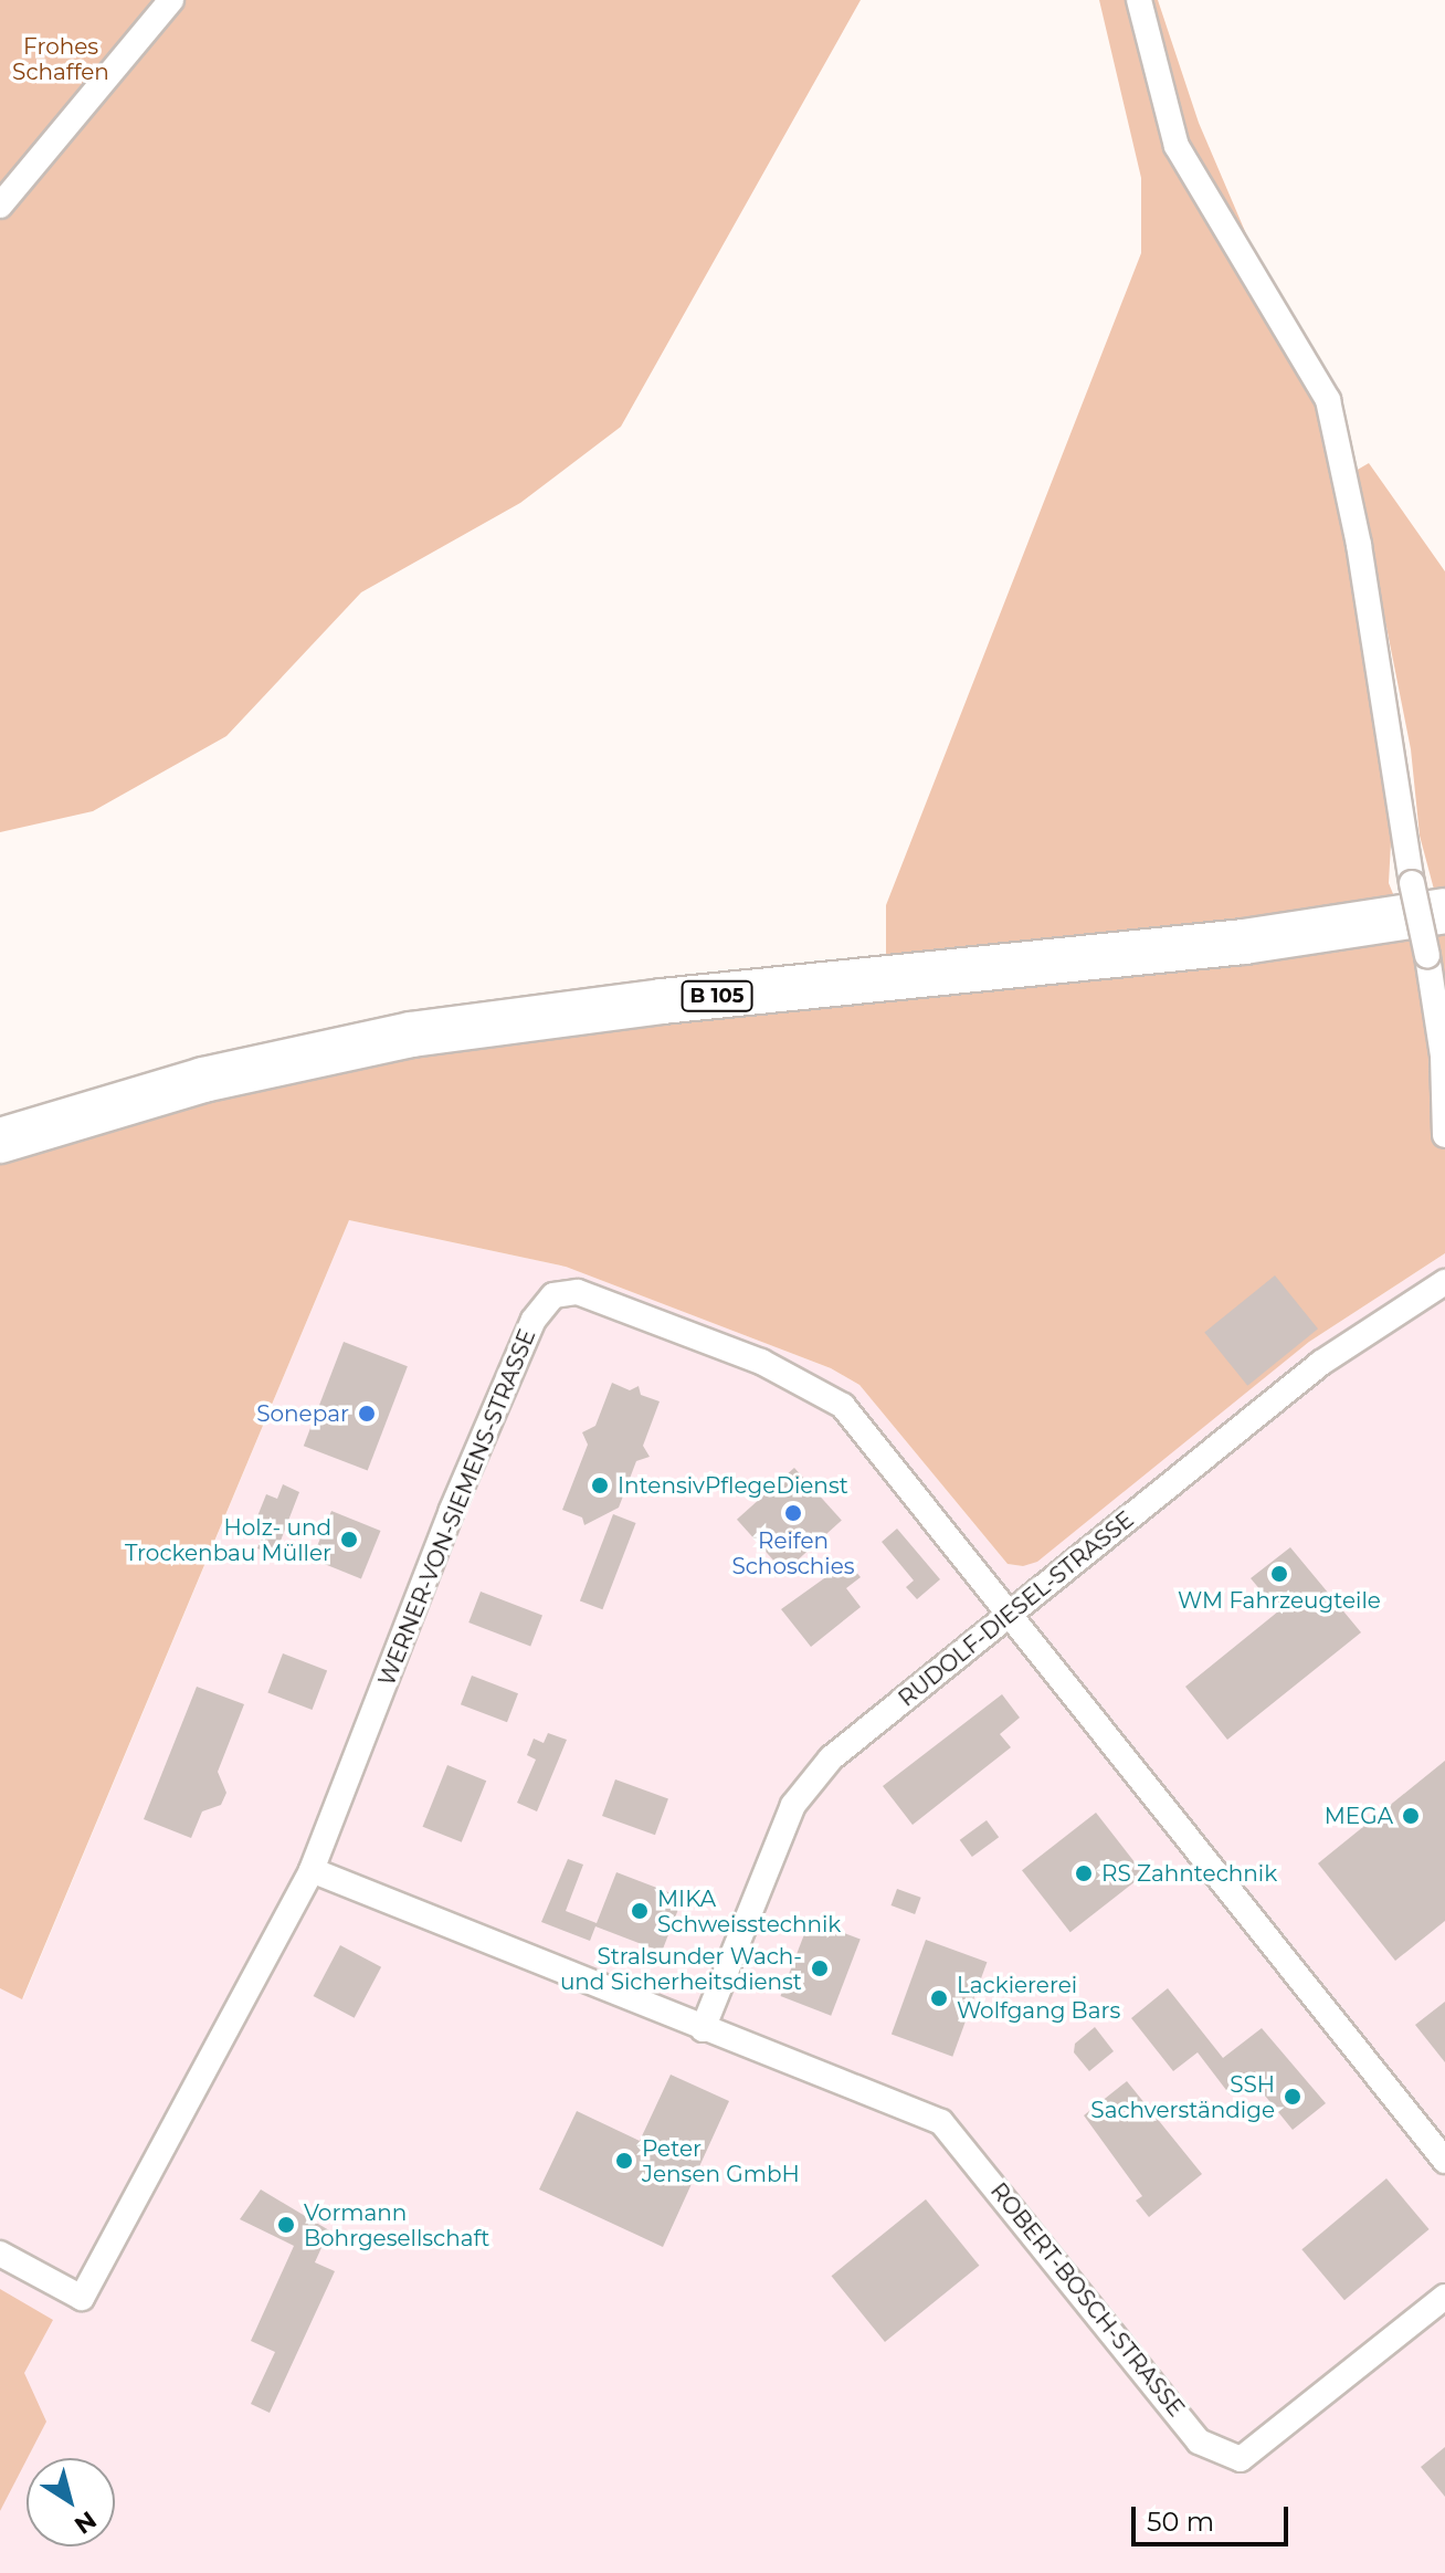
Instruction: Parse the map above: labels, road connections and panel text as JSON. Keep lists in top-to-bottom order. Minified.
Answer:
{"streets":{"highway":["B 105"],"street":["WERNER-VON-SIEMENS-STRASSE","RUDOLF-DIESEL-STRASSE","ROBERT-BOSCH-STRASSE"]},"crossings":[["WERNER-VON-SIEMENS-STRASSE","RUDOLF-DIESEL-STRASSE"],["RUDOLF-DIESEL-STRASSE","ROBERT-BOSCH-STRASSE"]],"parks":["Frohes Schaffen"],"places":["Sonepar","IntensivPflegeDienst","Reifen Schoschies","Holz- und Trockenbau Müller","WM Fahrzeugteile","MEGA","RS Zahntechnik","MIKA Schweisstechnik","Stralsunder Wach- und Sicherheitsdienst","Lackiererei Wolfgang Bars","SSH Sachverständige","Peter Jensen GmbH","Vormann Bohrgesellschaft"],"scale_bar":"50 m","north":"bottom right"}
